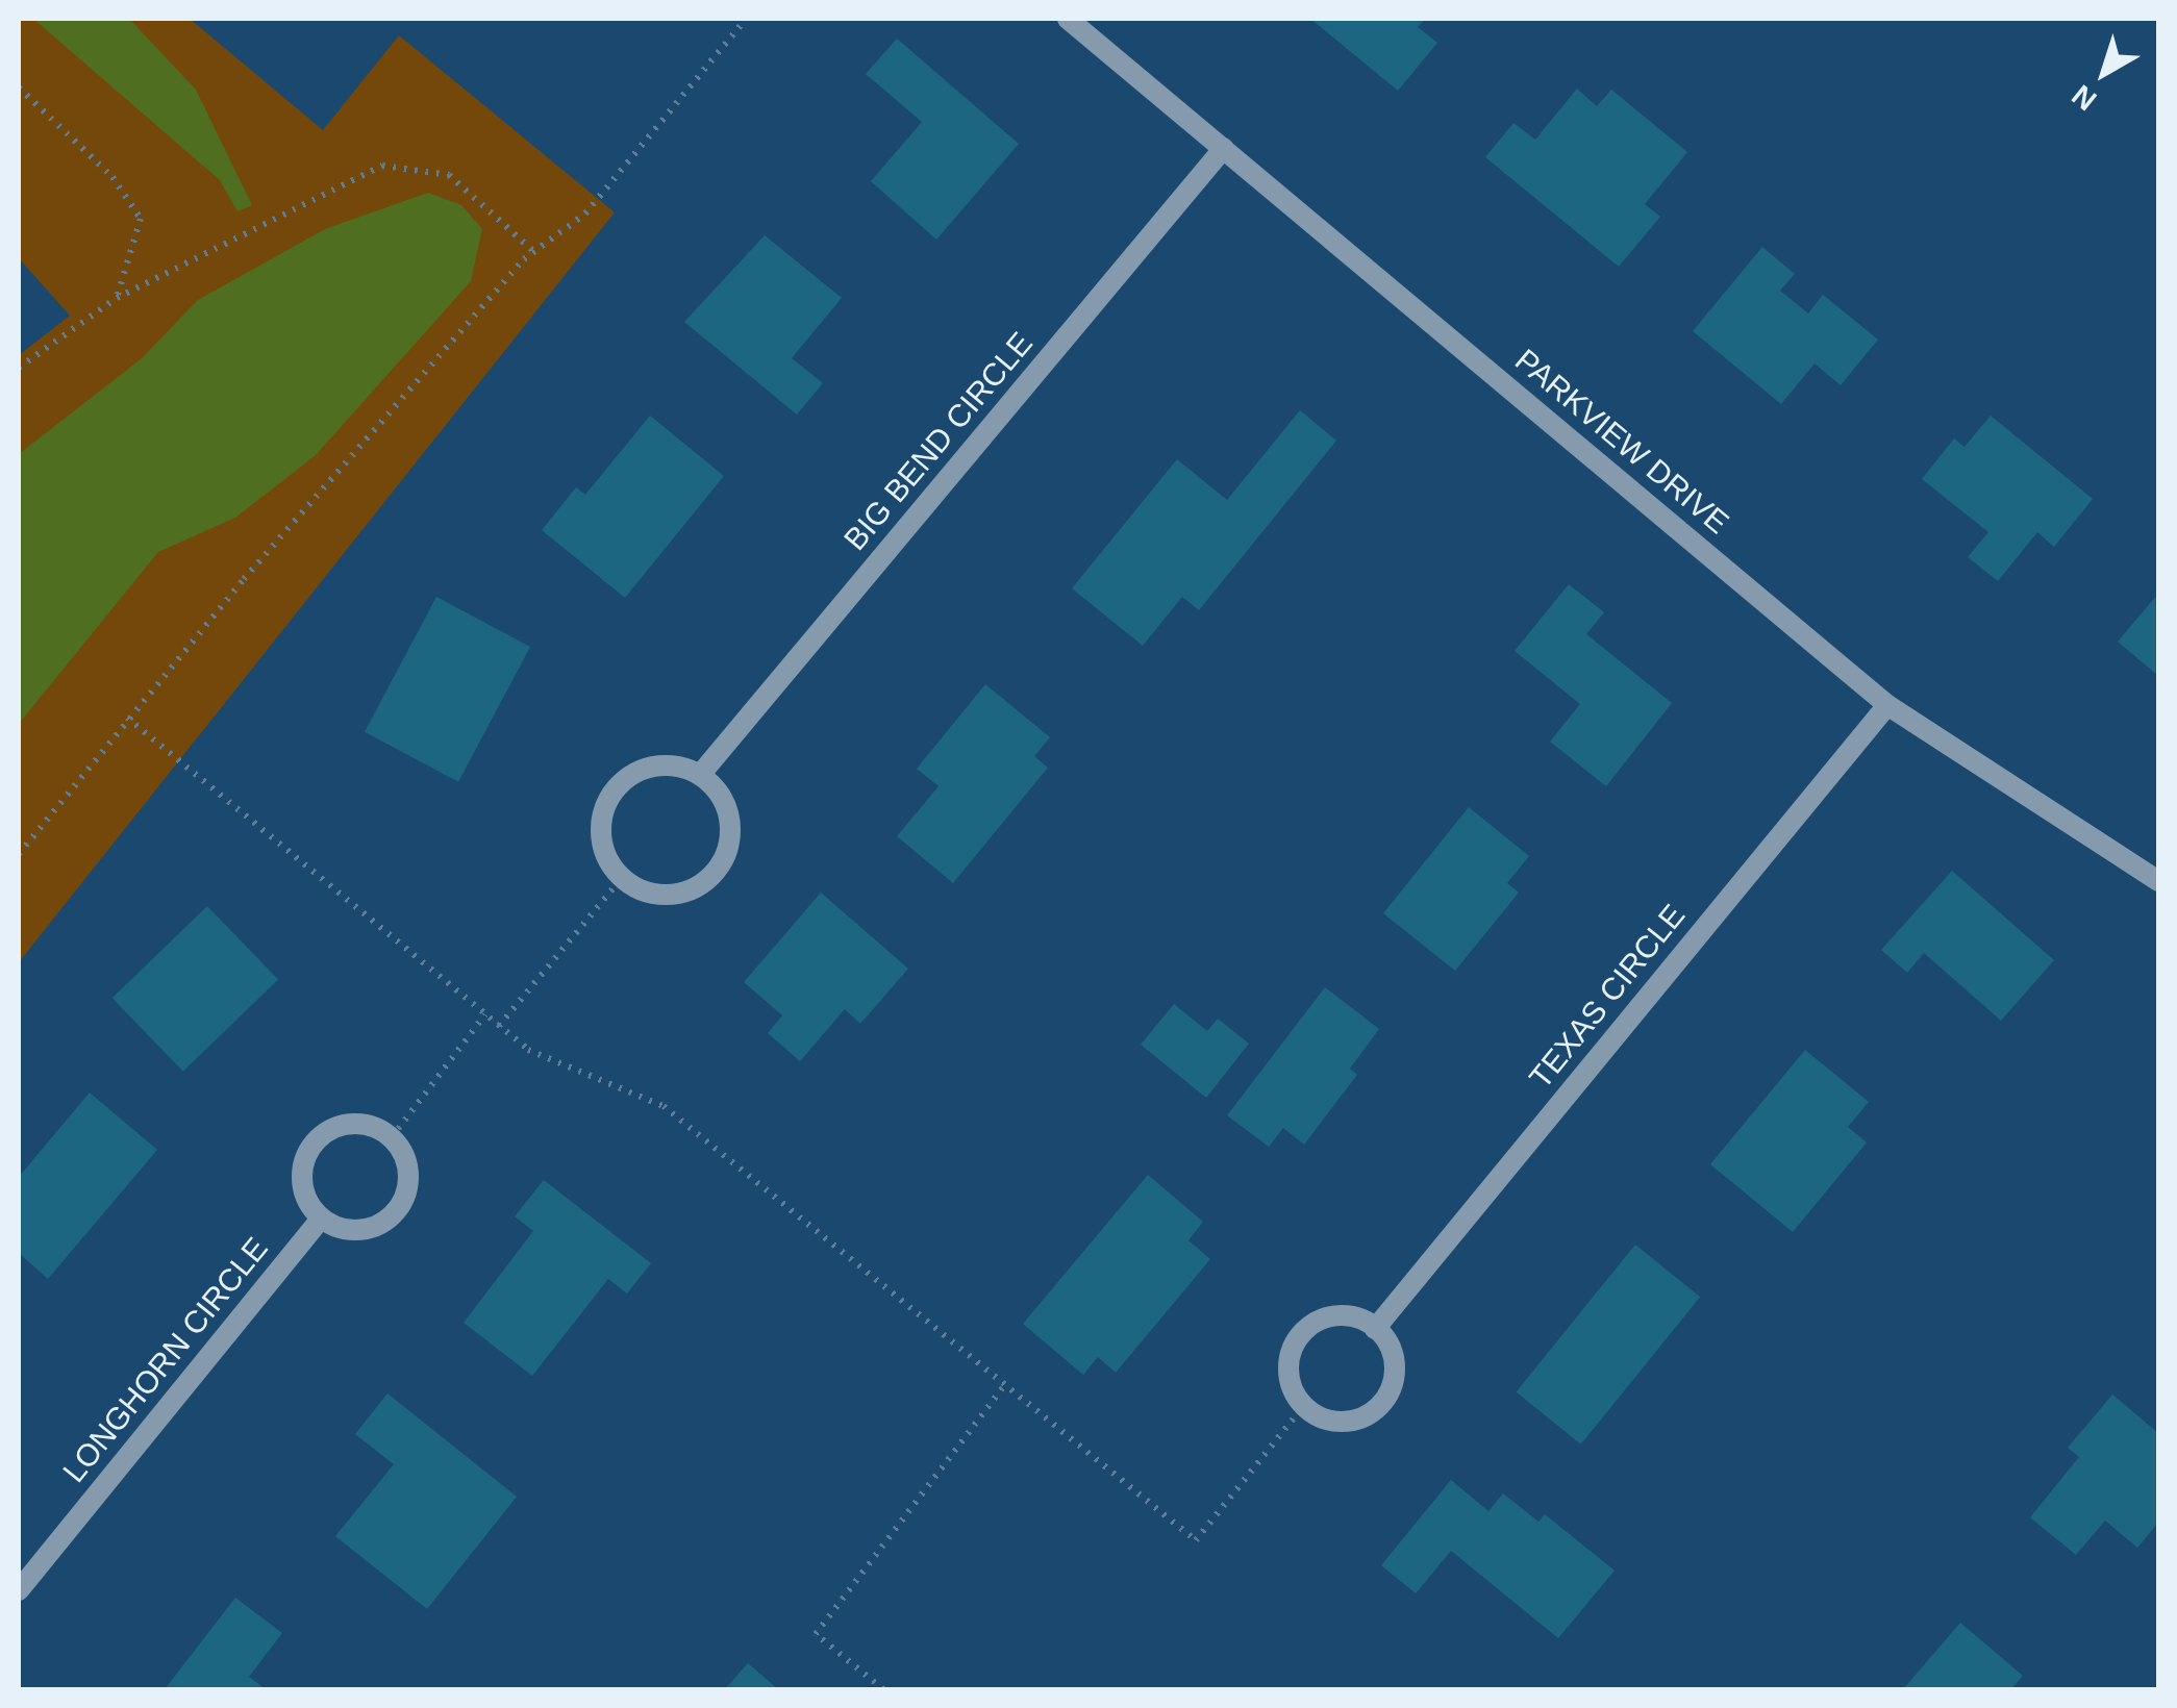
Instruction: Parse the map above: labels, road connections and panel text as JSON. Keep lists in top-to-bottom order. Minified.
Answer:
{"streets":{"street":["BIG BEND CIRCLE","PARKVIEW DRIVE","TEXAS CIRCLE","LONGHORN CIRCLE"]},"crossings":[["BIG BEND CIRCLE","PARKVIEW DRIVE"],["PARKVIEW DRIVE","TEXAS CIRCLE"]],"north":"bottom left"}
